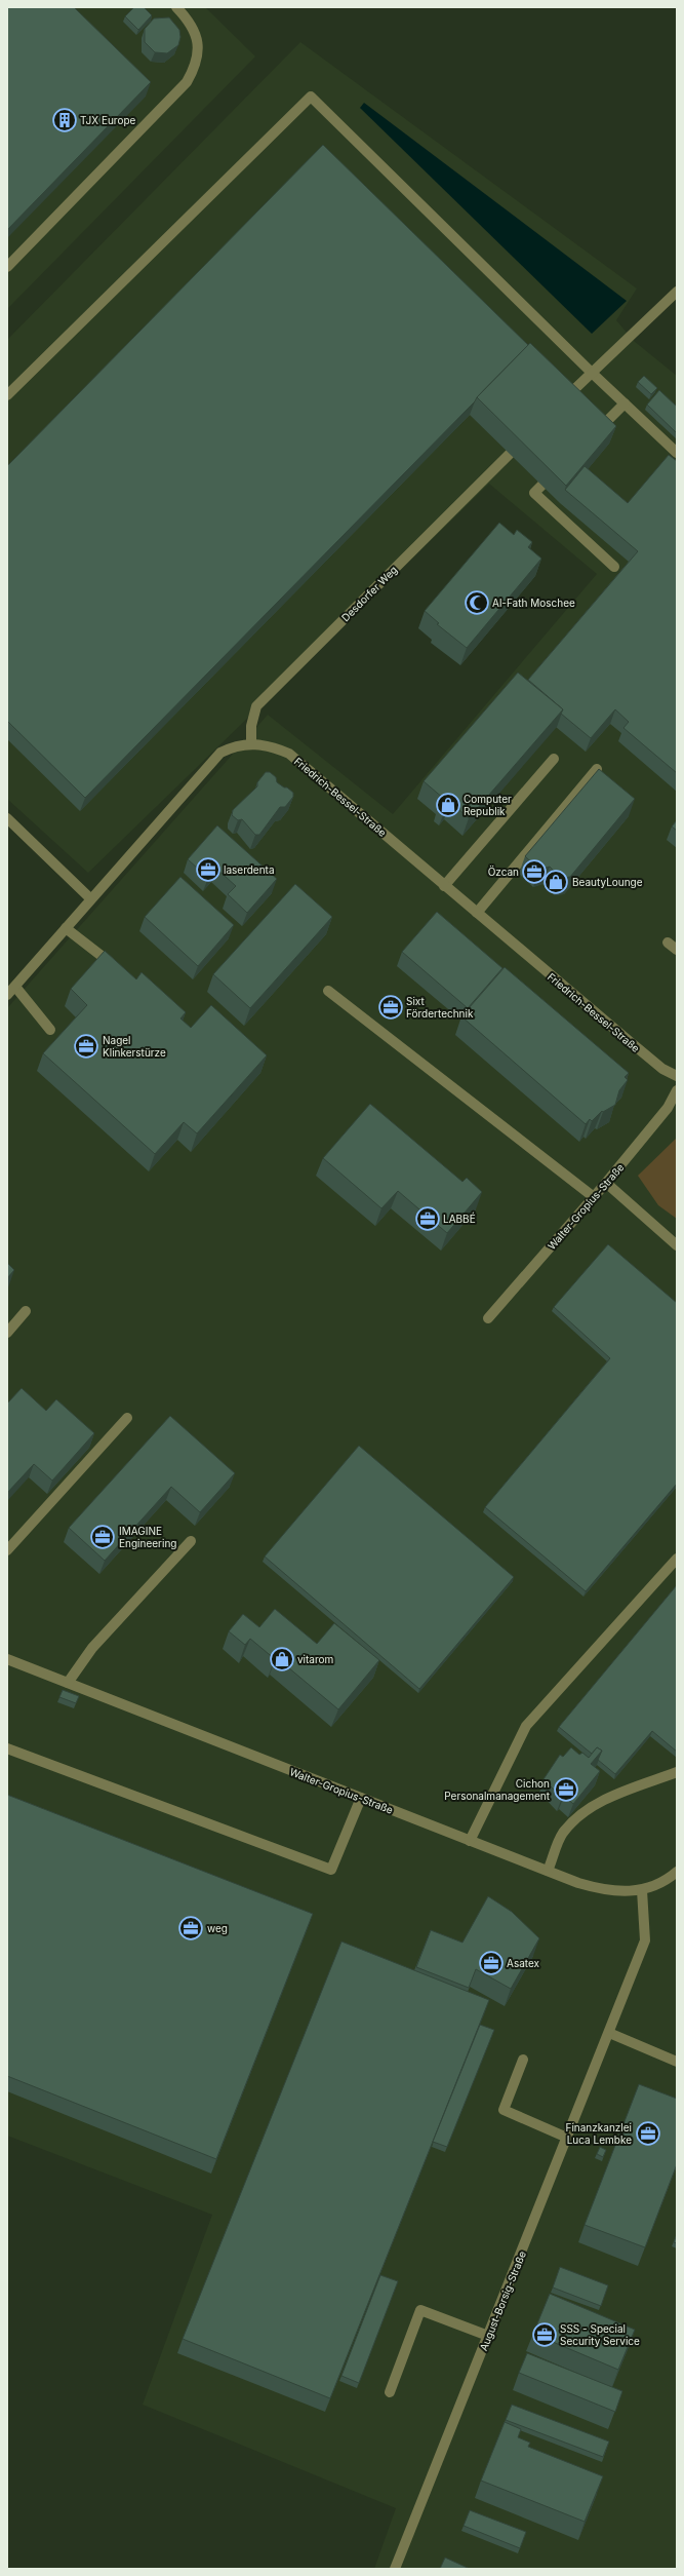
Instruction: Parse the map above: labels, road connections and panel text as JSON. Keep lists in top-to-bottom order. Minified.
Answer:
{"streets":{"street":["Desdorfer Weg","Friedrich-Bessel-Straße","Walter-Gropius-Straße","August-Borsig-Straße"]},"crossings":[["Desdorfer Weg","Friedrich-Bessel-Straße"],["Walter-Gropius-Straße","August-Borsig-Straße"]],"places":{"building":["TJX Europe"],"mosque":["Al-Fath Moschee"],"shop":["Computer Republik","BeautyLounge","vitarom"],"office":["laserdenta","Özcan","Sixt Fördertechnik","Nagel Klinkerstürze","LABBÉ","IMAGINE Engineering","Cichon Personalmanagement","weg","Asatex","Finanzkanzlei Luca Lembke","SSS - Special Security Service"]}}
